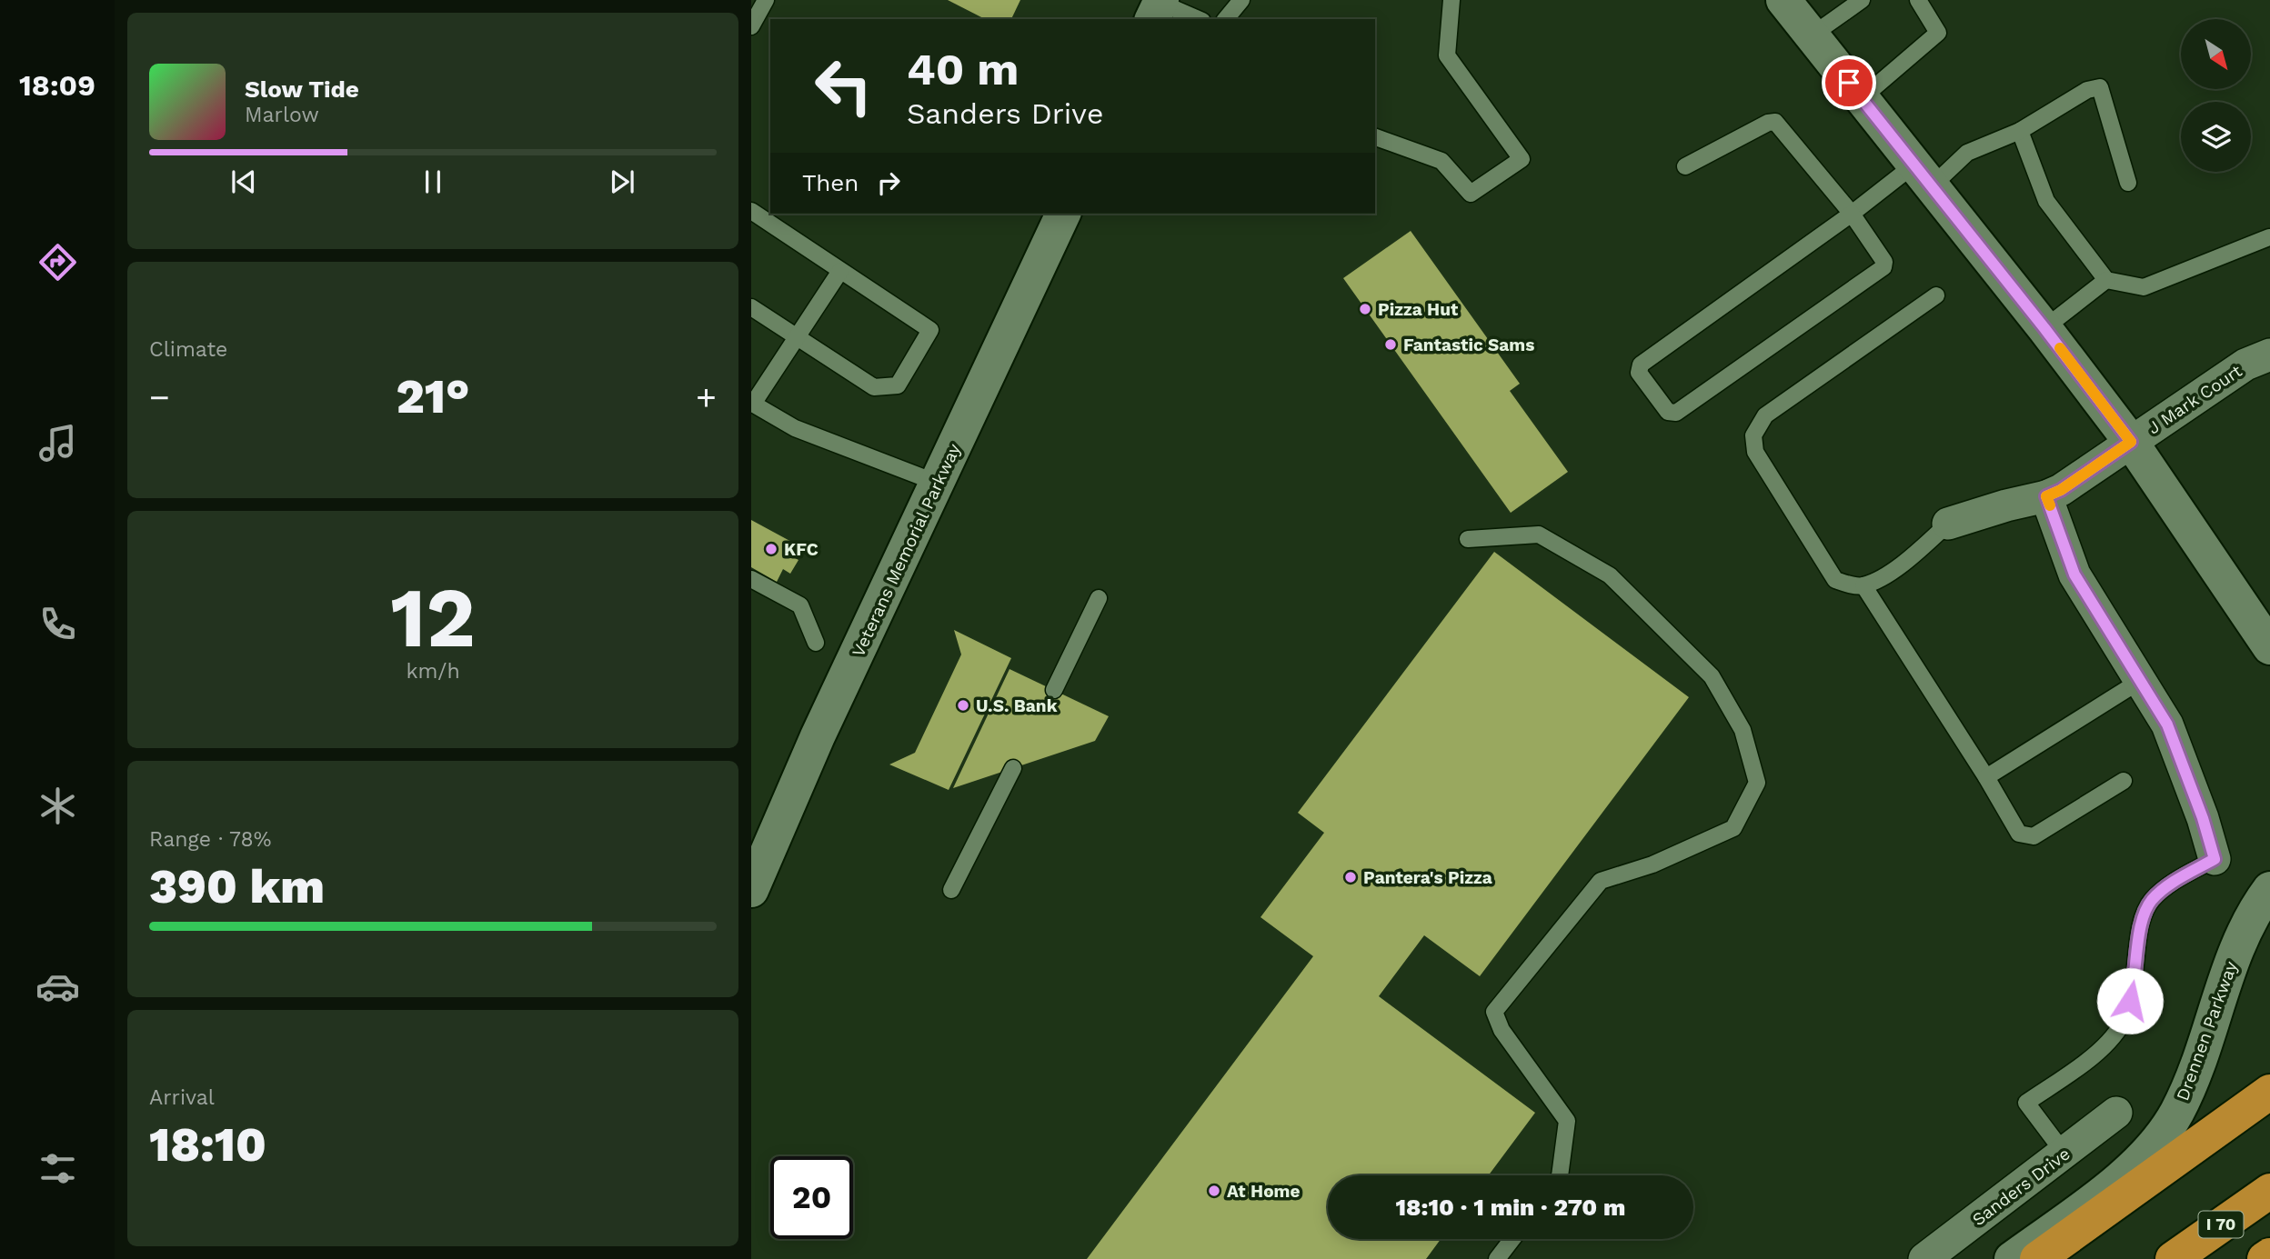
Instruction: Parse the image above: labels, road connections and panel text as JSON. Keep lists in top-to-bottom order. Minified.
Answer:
{"streets":{"highway":["I 70"],"street":["J Mark Court","Veterans Memorial Parkway","Drennen Parkway","Sanders Drive"]},"places":["Pizza Hut","Fantastic Sams","KFC","U.S. Bank","Pantera's Pizza","At Home"],"north":"bottom right","page":{"tabs":"18:09","turn":["40 m","Sanders Drive"],"song":["Slow Tide","Marlow"],"then":"Then","tile":["Climate",["12","km/h"],["Range · 78%","390 km"],["Arrival","18:10"]],"heat":["−","21°","+"],"limit":"20","trip":"18:10 · 1 min · 270 m"}}
